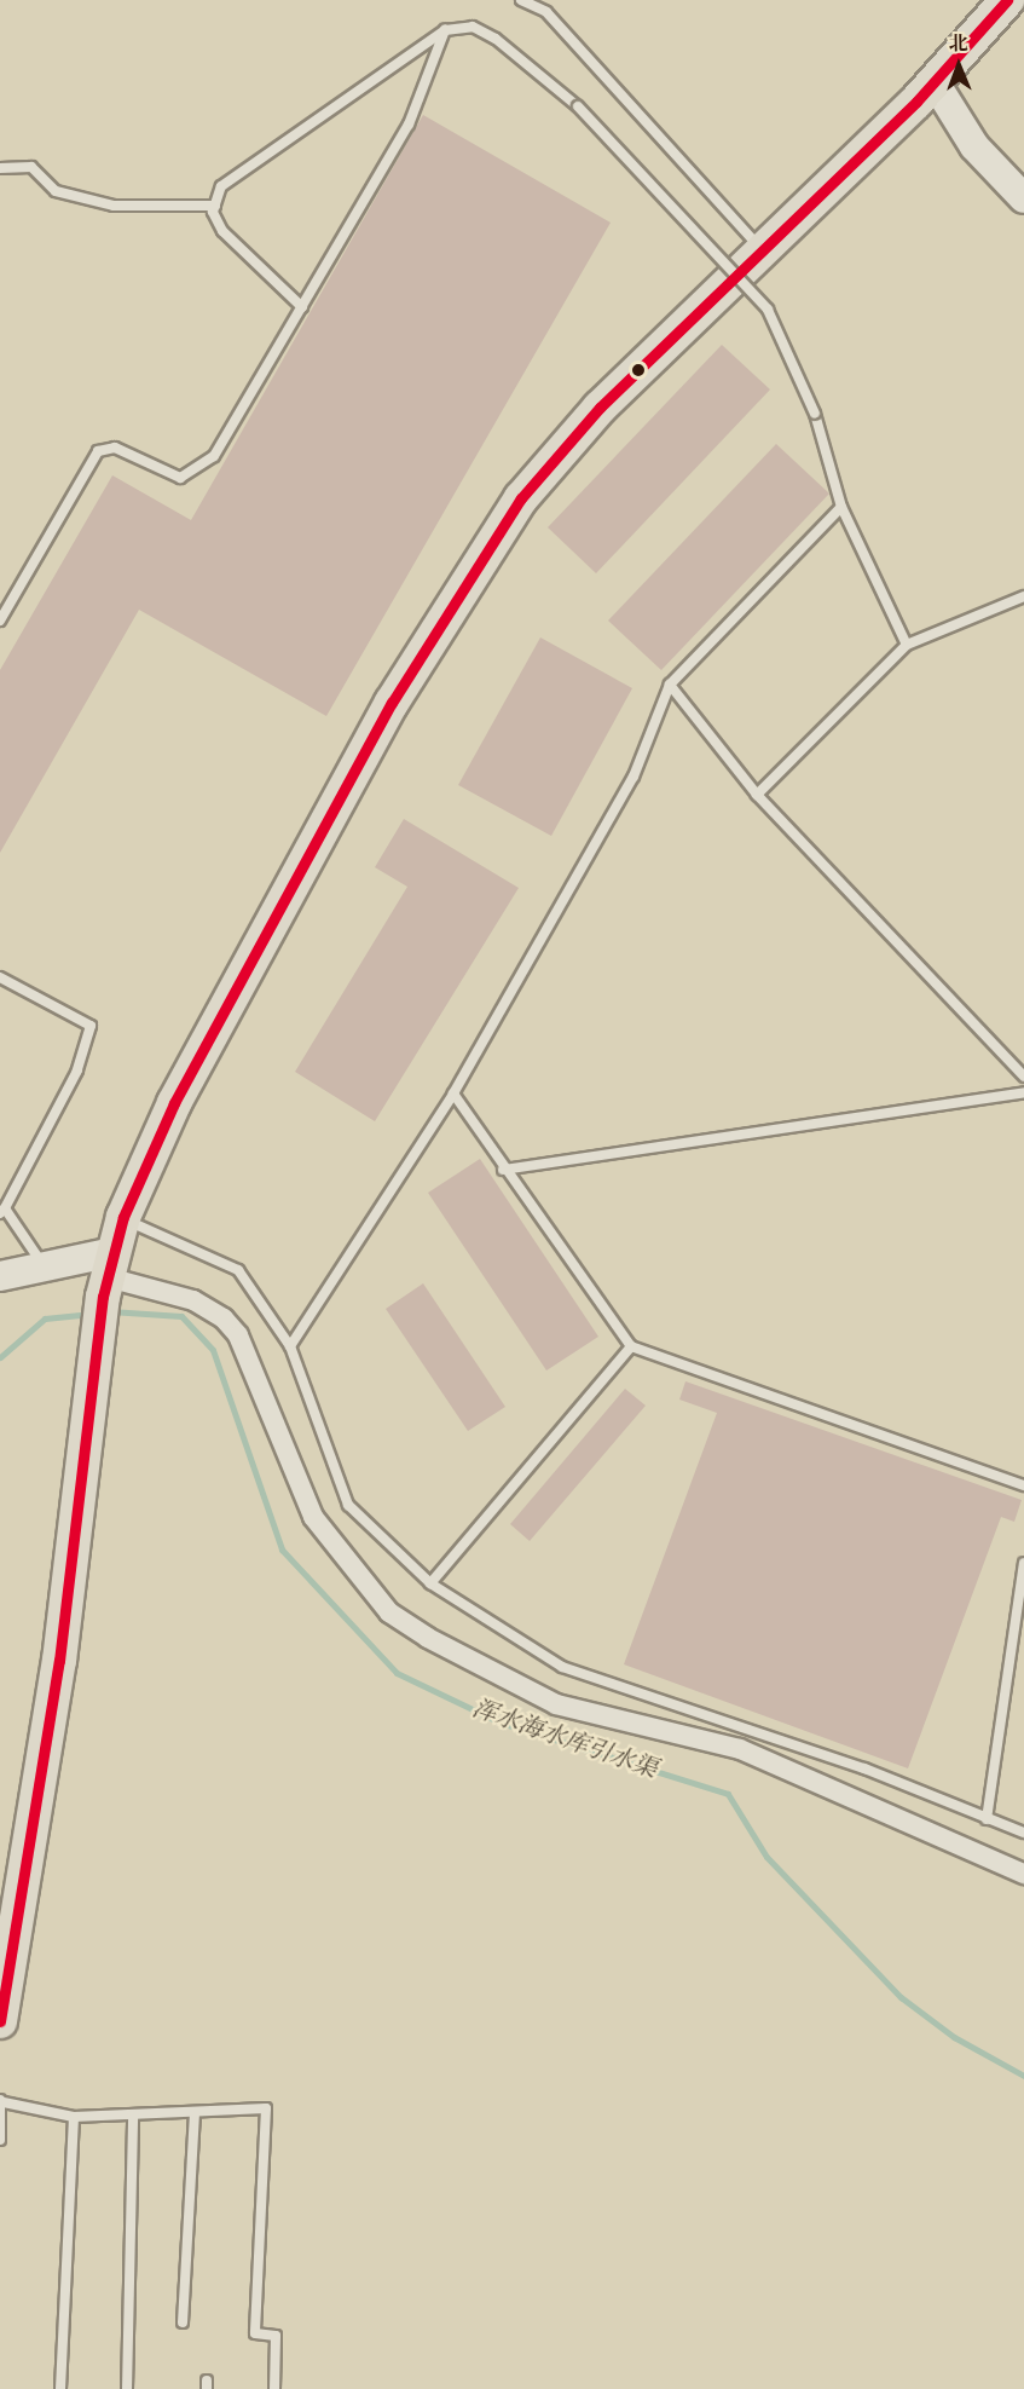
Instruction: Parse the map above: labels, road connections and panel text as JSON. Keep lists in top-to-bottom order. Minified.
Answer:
{"water":["浑水海水库引水渠"],"north":"top"}
